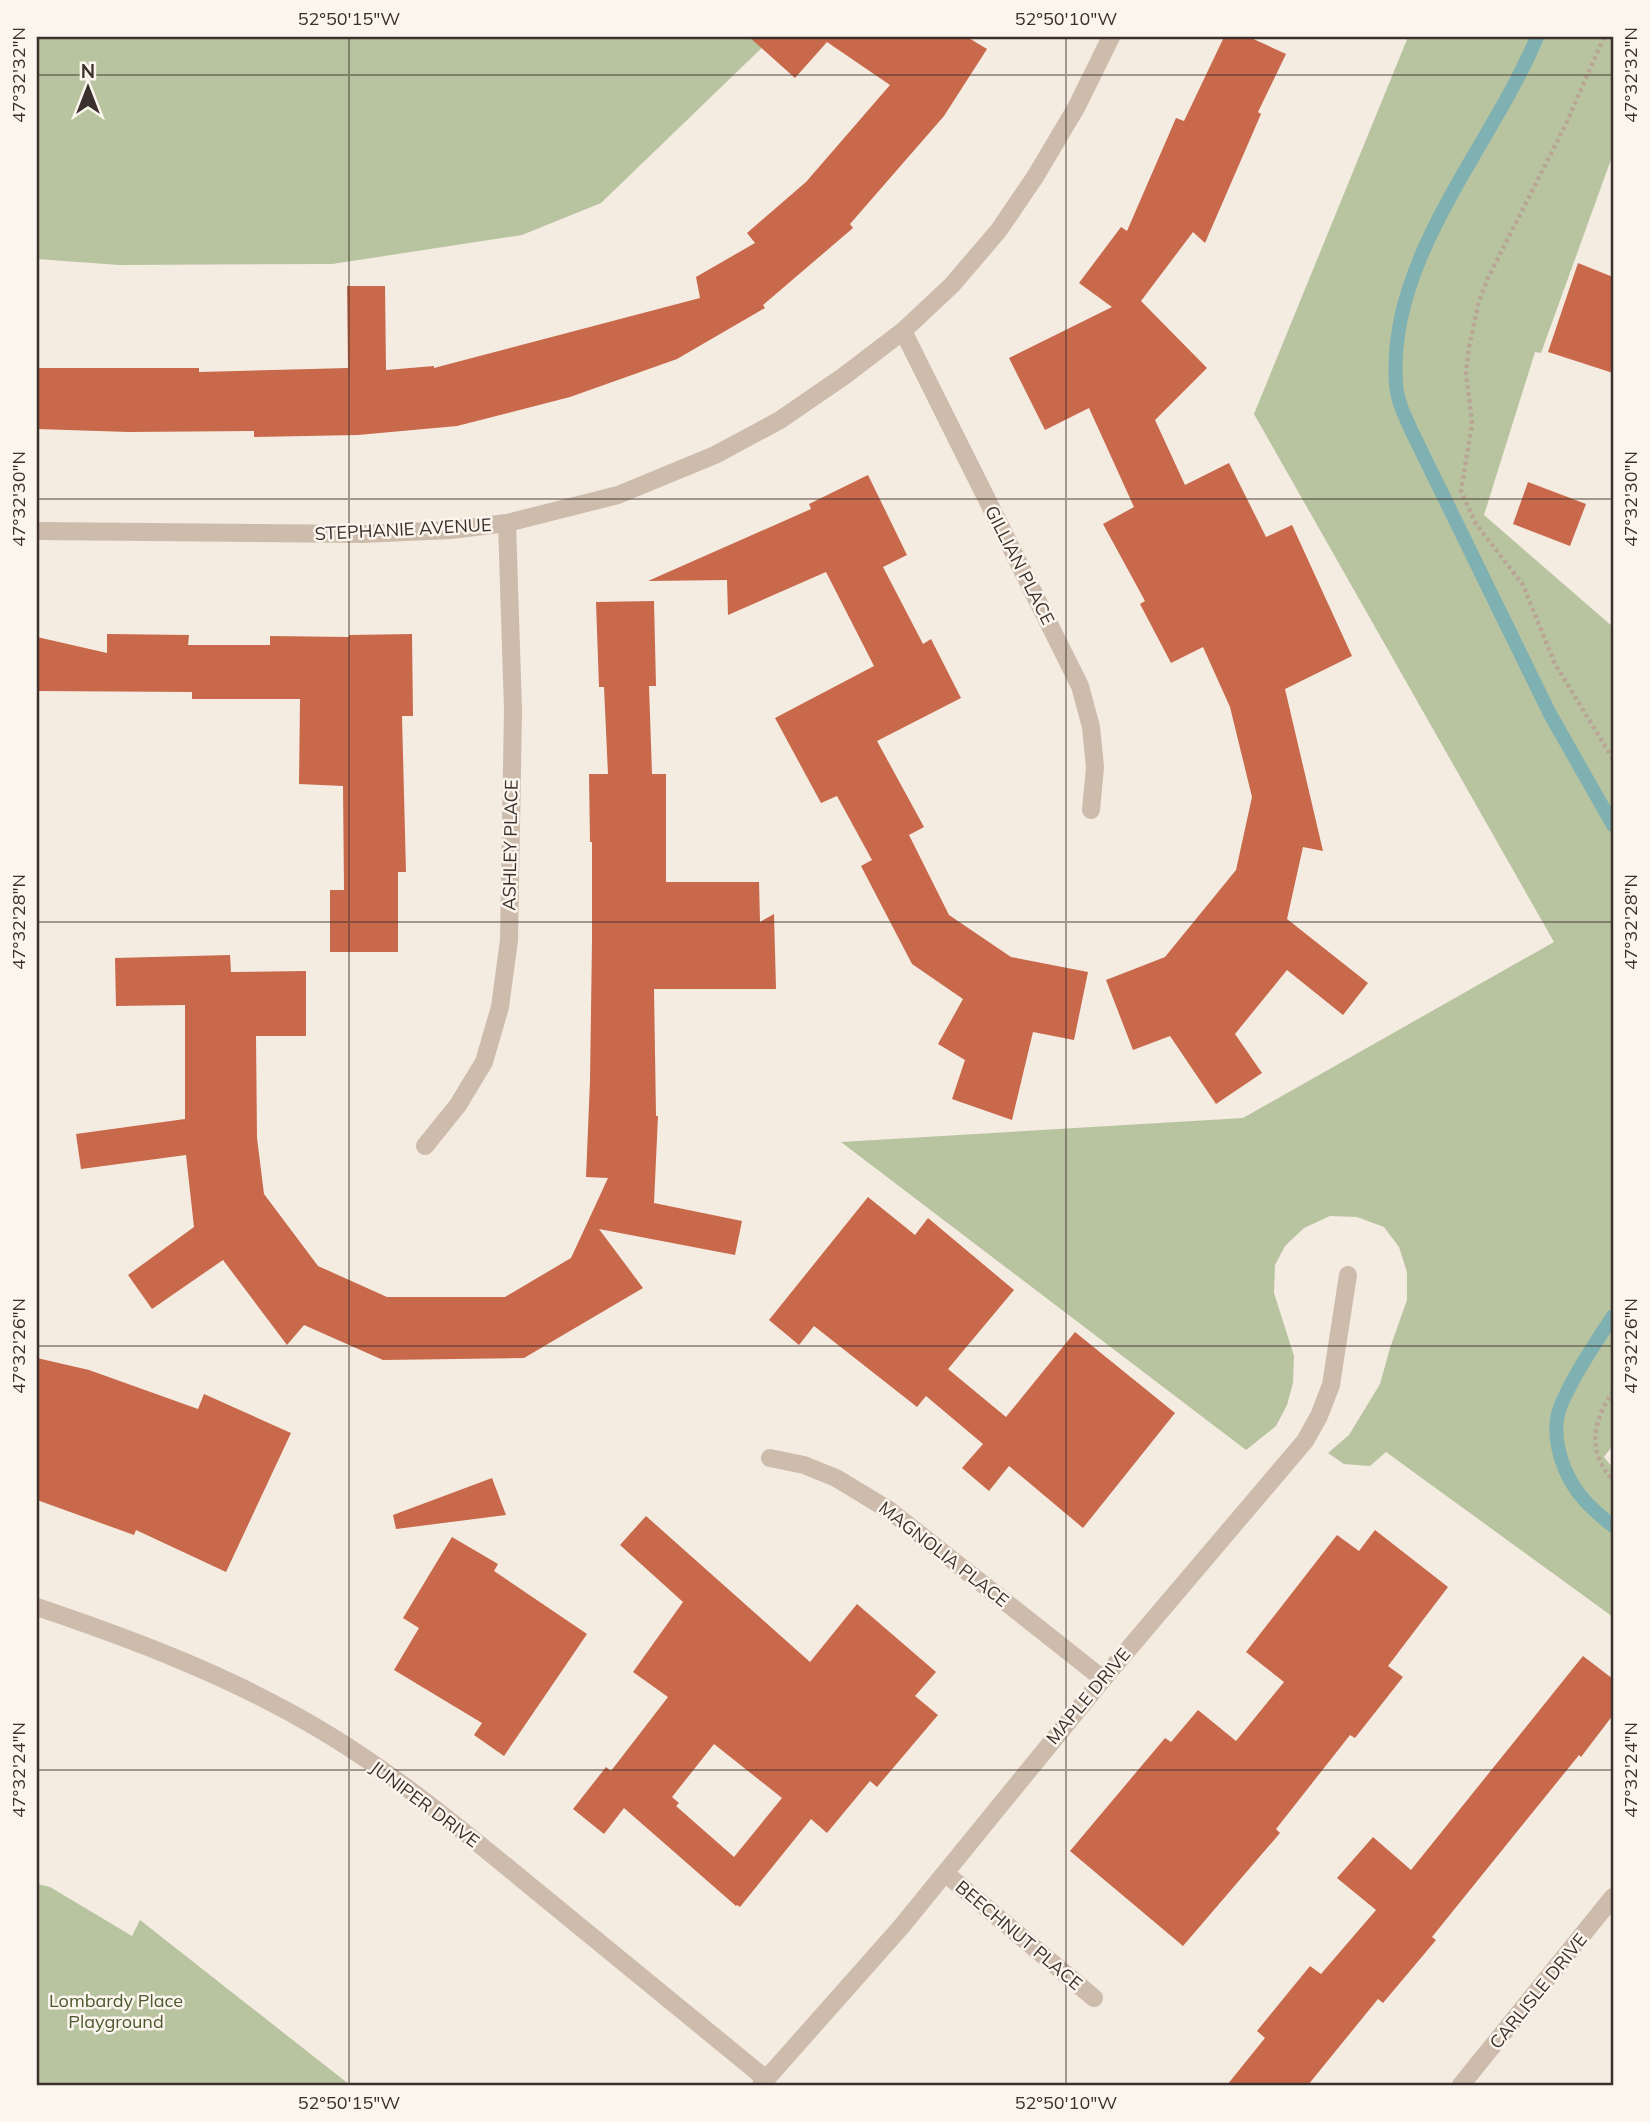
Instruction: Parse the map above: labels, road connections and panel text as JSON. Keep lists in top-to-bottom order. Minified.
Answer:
{"streets":{"street":["STEPHANIE AVENUE","GILLIAN PLACE","ASHLEY PLACE","MAGNOLIA PLACE","MAPLE DRIVE","JUNIPER DRIVE","BEECHNUT PLACE","CARLISLE DRIVE"]},"crossings":[["STEPHANIE AVENUE","GILLIAN PLACE"],["STEPHANIE AVENUE","ASHLEY PLACE"],["MAGNOLIA PLACE","MAPLE DRIVE"],["MAPLE DRIVE","JUNIPER DRIVE"],["MAPLE DRIVE","BEECHNUT PLACE"]],"parks":["Lombardy Place Playground"],"north":"top","coordinates":["52°50'15\"W","52°50'10\"W","47°32'32\"N","47°32'30\"N","47°32'28\"N","47°32'26\"N","47°32'24\"N"]}
